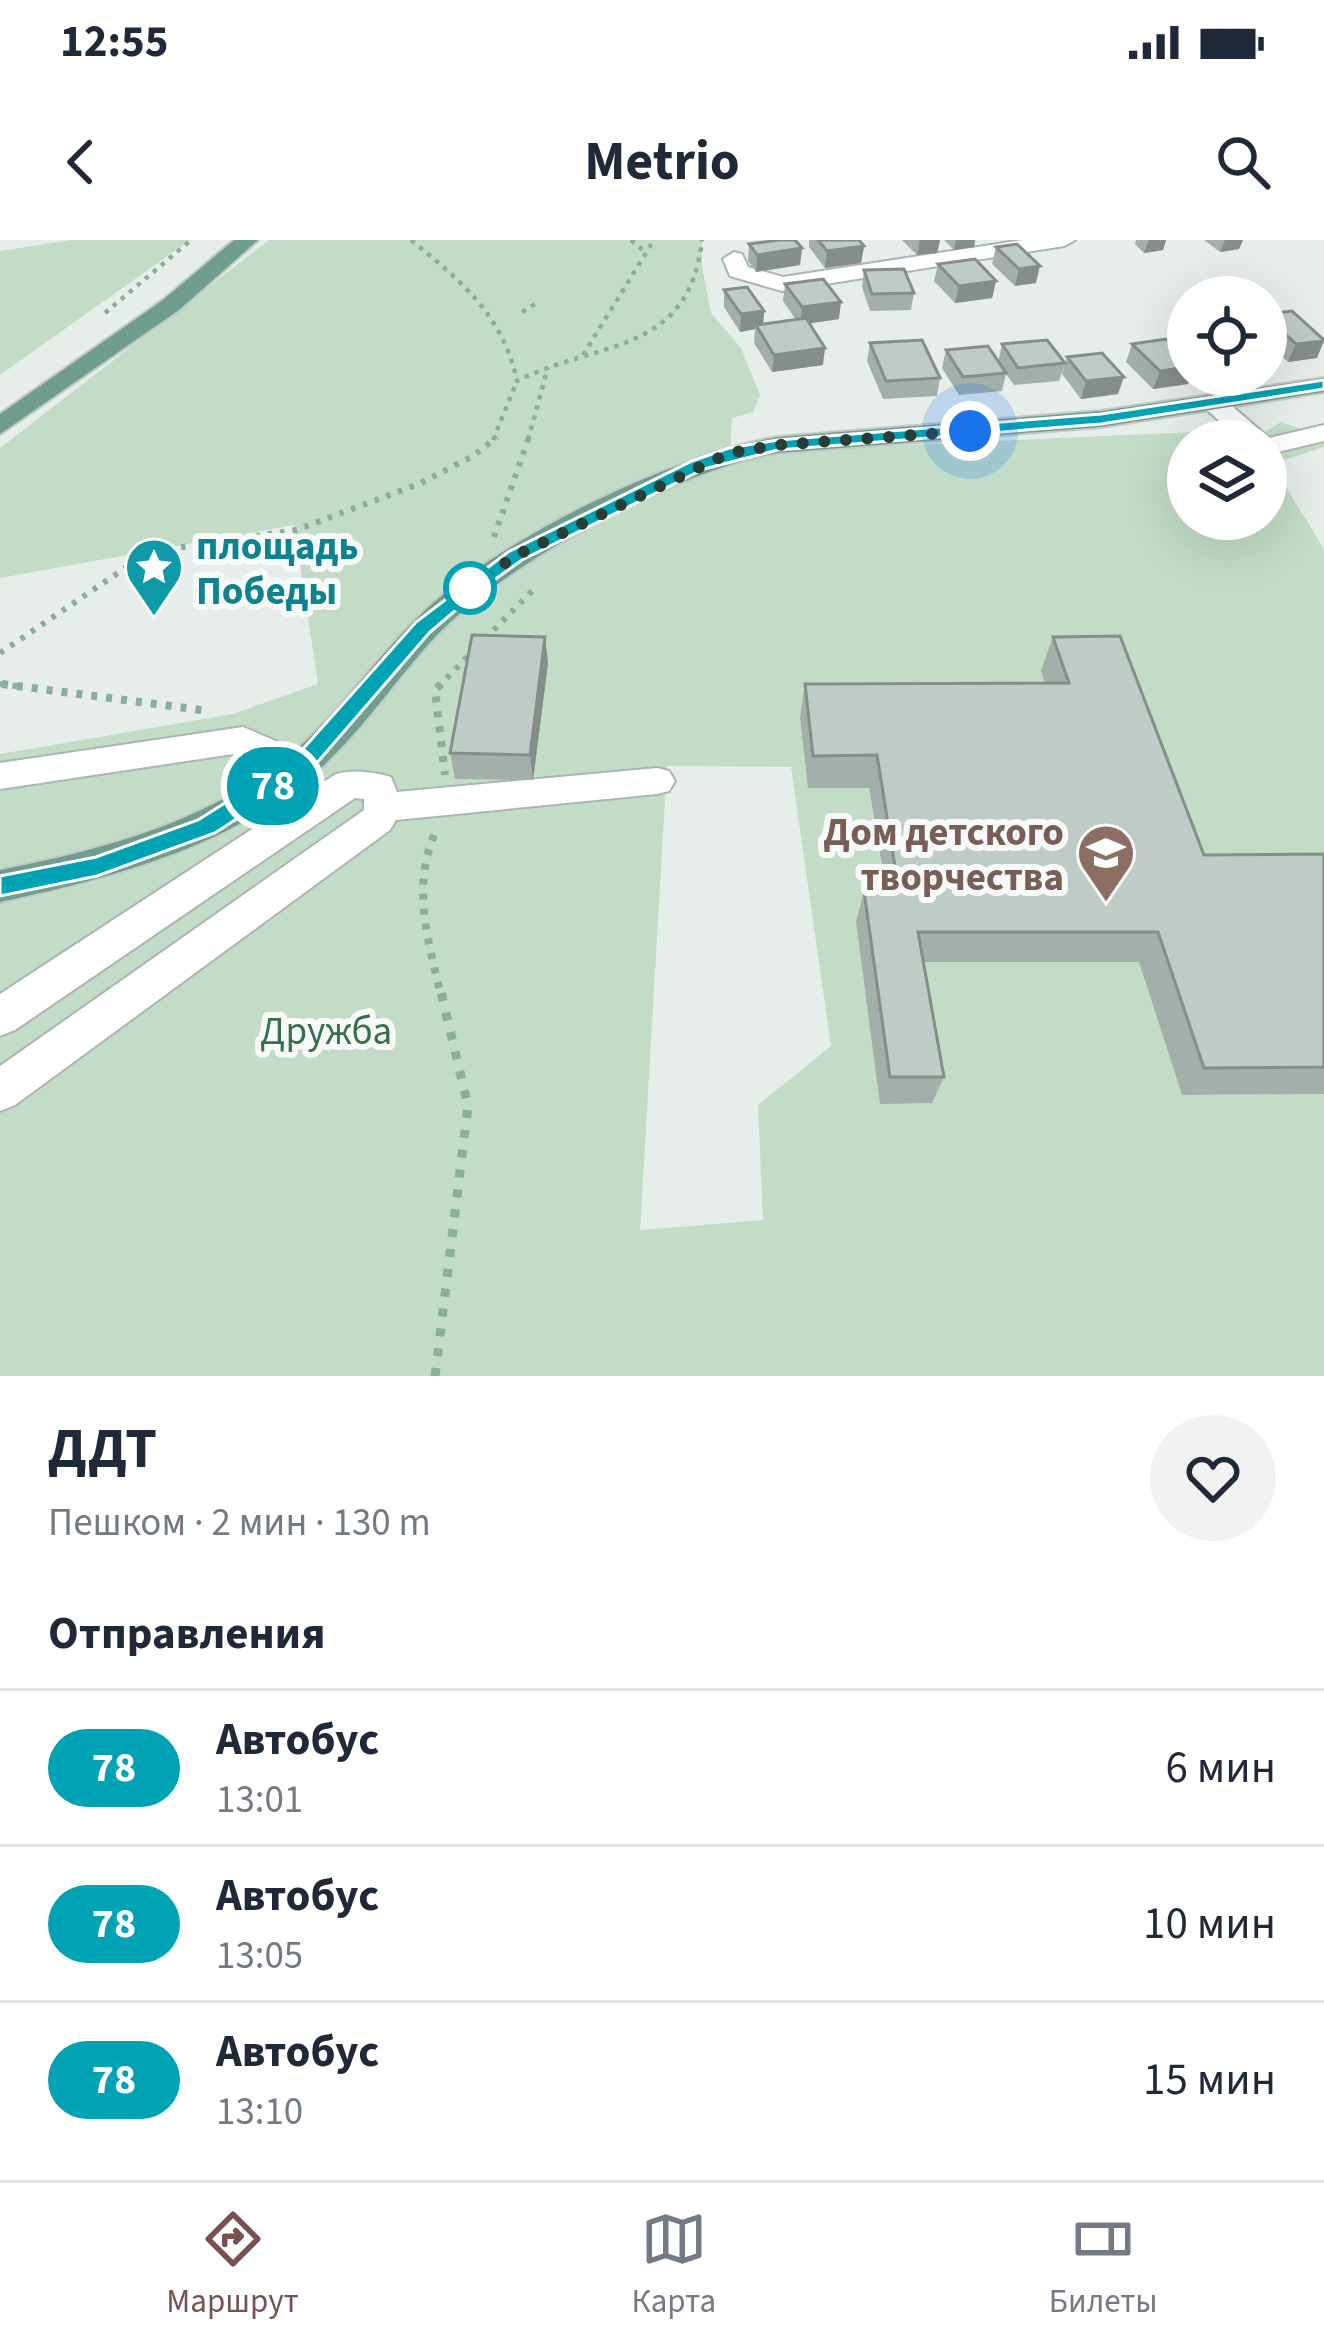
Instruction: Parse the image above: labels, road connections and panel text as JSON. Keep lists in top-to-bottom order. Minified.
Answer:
{"parks":["Дружба"],"places":{"place":["площадь Победы"],"school or university":["Дом детского творчества"]},"lines":["bus line 78"],"page":{"status":"12:55","header":"Metrio","on_map":"78","heading":[["ДДТ","Пешком · 2 мин · 130 m"],"Отправления"],"list":[{"mark":"78","name":"Автобус","note":"13:01","value":"6 мин"},{"mark":"78","name":"Автобус","note":"13:05","value":"10 мин"},{"mark":"78","name":"Автобус","note":"13:10","value":"15 мин"}],"tabs":["Маршрут","Карта","Билеты"]}}
